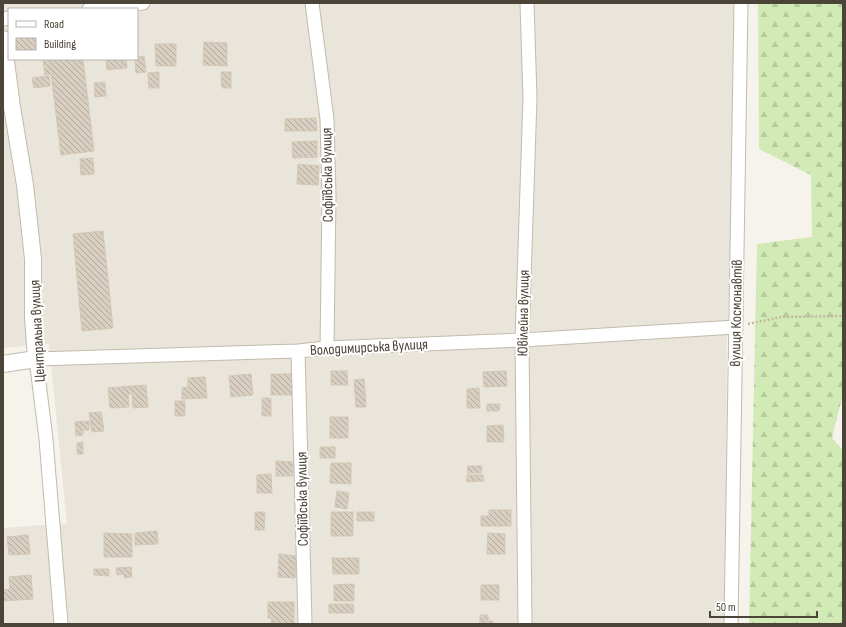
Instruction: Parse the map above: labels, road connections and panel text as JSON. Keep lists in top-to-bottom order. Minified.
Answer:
{"streets":{"street":["Софіївська вулиця","Ювілейна вулиця","вулиця Космонавтів","Центральна вулиця","Володимирська вулиця"]},"crossings":[["Софіївська вулиця","Володимирська вулиця"],["Ювілейна вулиця","Володимирська вулиця"],["вулиця Космонавтів","Володимирська вулиця"],["Центральна вулиця","Володимирська вулиця"]],"legend":["Road","Building"],"scale_bar":"50 m"}
